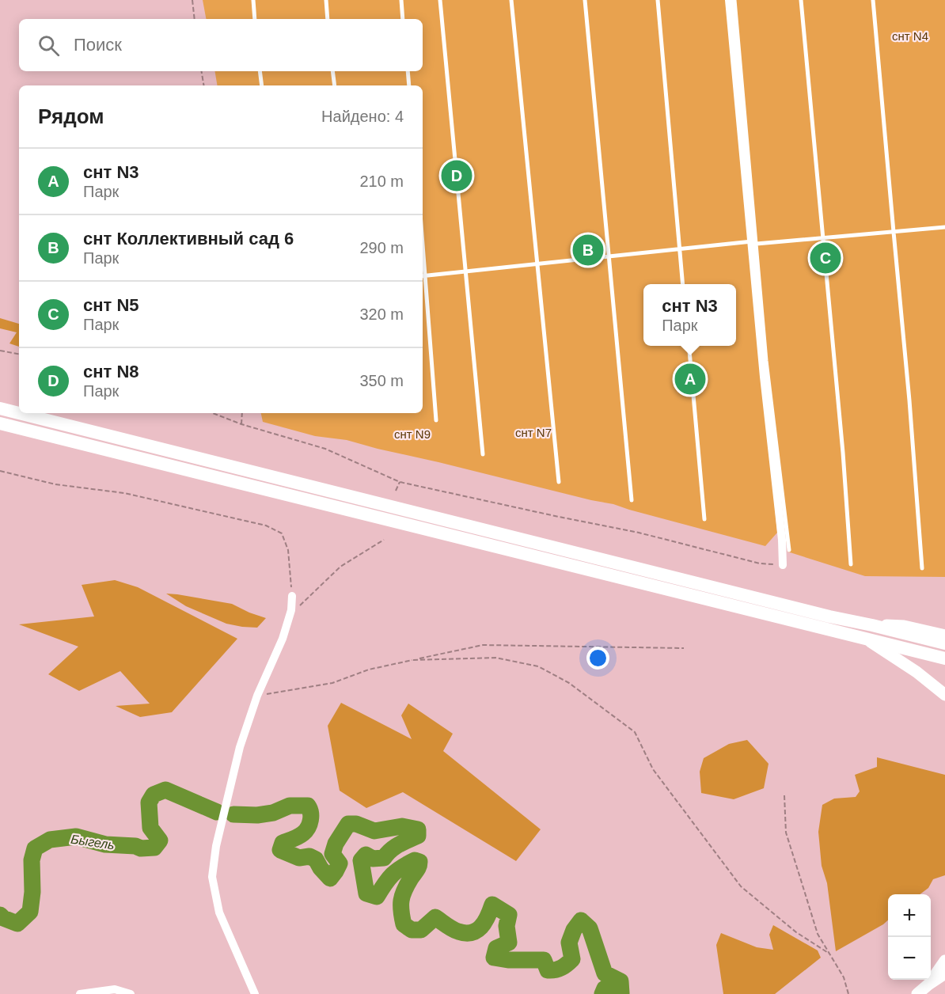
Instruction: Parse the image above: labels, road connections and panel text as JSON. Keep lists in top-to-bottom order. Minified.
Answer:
{"water":["Быгель"],"parks":["снт N4","снт N7","снт N9"],"page":{"search":"Поиск","heading":["Рядом","Найдено: 4"],"list":[{"mark":"A","name":"снт N3","note":"Парк","value":"210 m"},{"mark":"B","name":"снт Коллективный сад 6","note":"Парк","value":"290 m"},{"mark":"C","name":"снт N5","note":"Парк","value":"320 m"},{"mark":"D","name":"снт N8","note":"Парк","value":"350 m"}],"pins":["D","B","C","A"],"popup":["снт N3","Парк"],"map_buttons":["+","−"]}}
